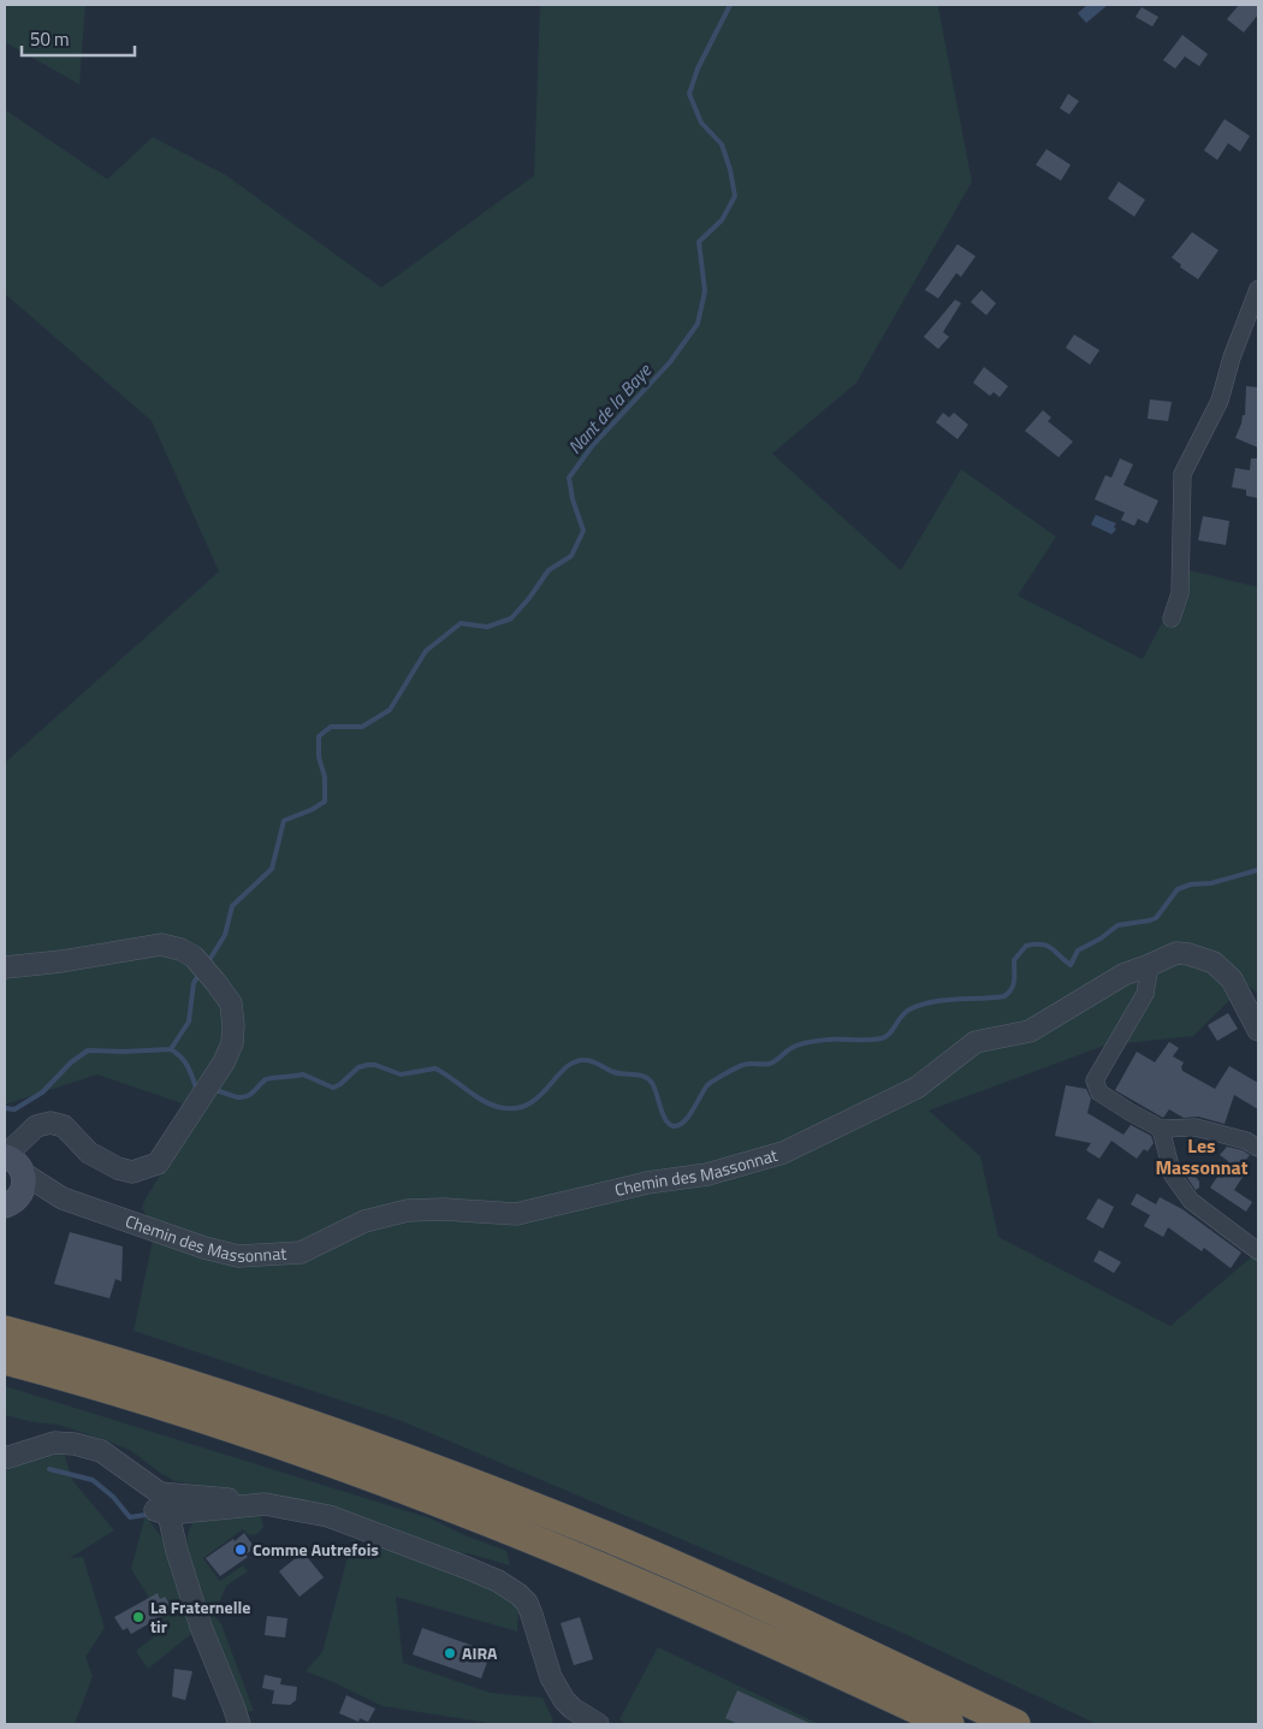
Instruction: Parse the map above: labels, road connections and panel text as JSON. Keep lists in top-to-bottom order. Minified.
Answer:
{"streets":{"street":["Chemin des Massonnat"]},"districts":["Les Massonnat"],"water":["Nant de la Baye"],"places":["Comme Autrefois","La Fraternelle tir","AIRA"],"scale_bar":"50 m"}
